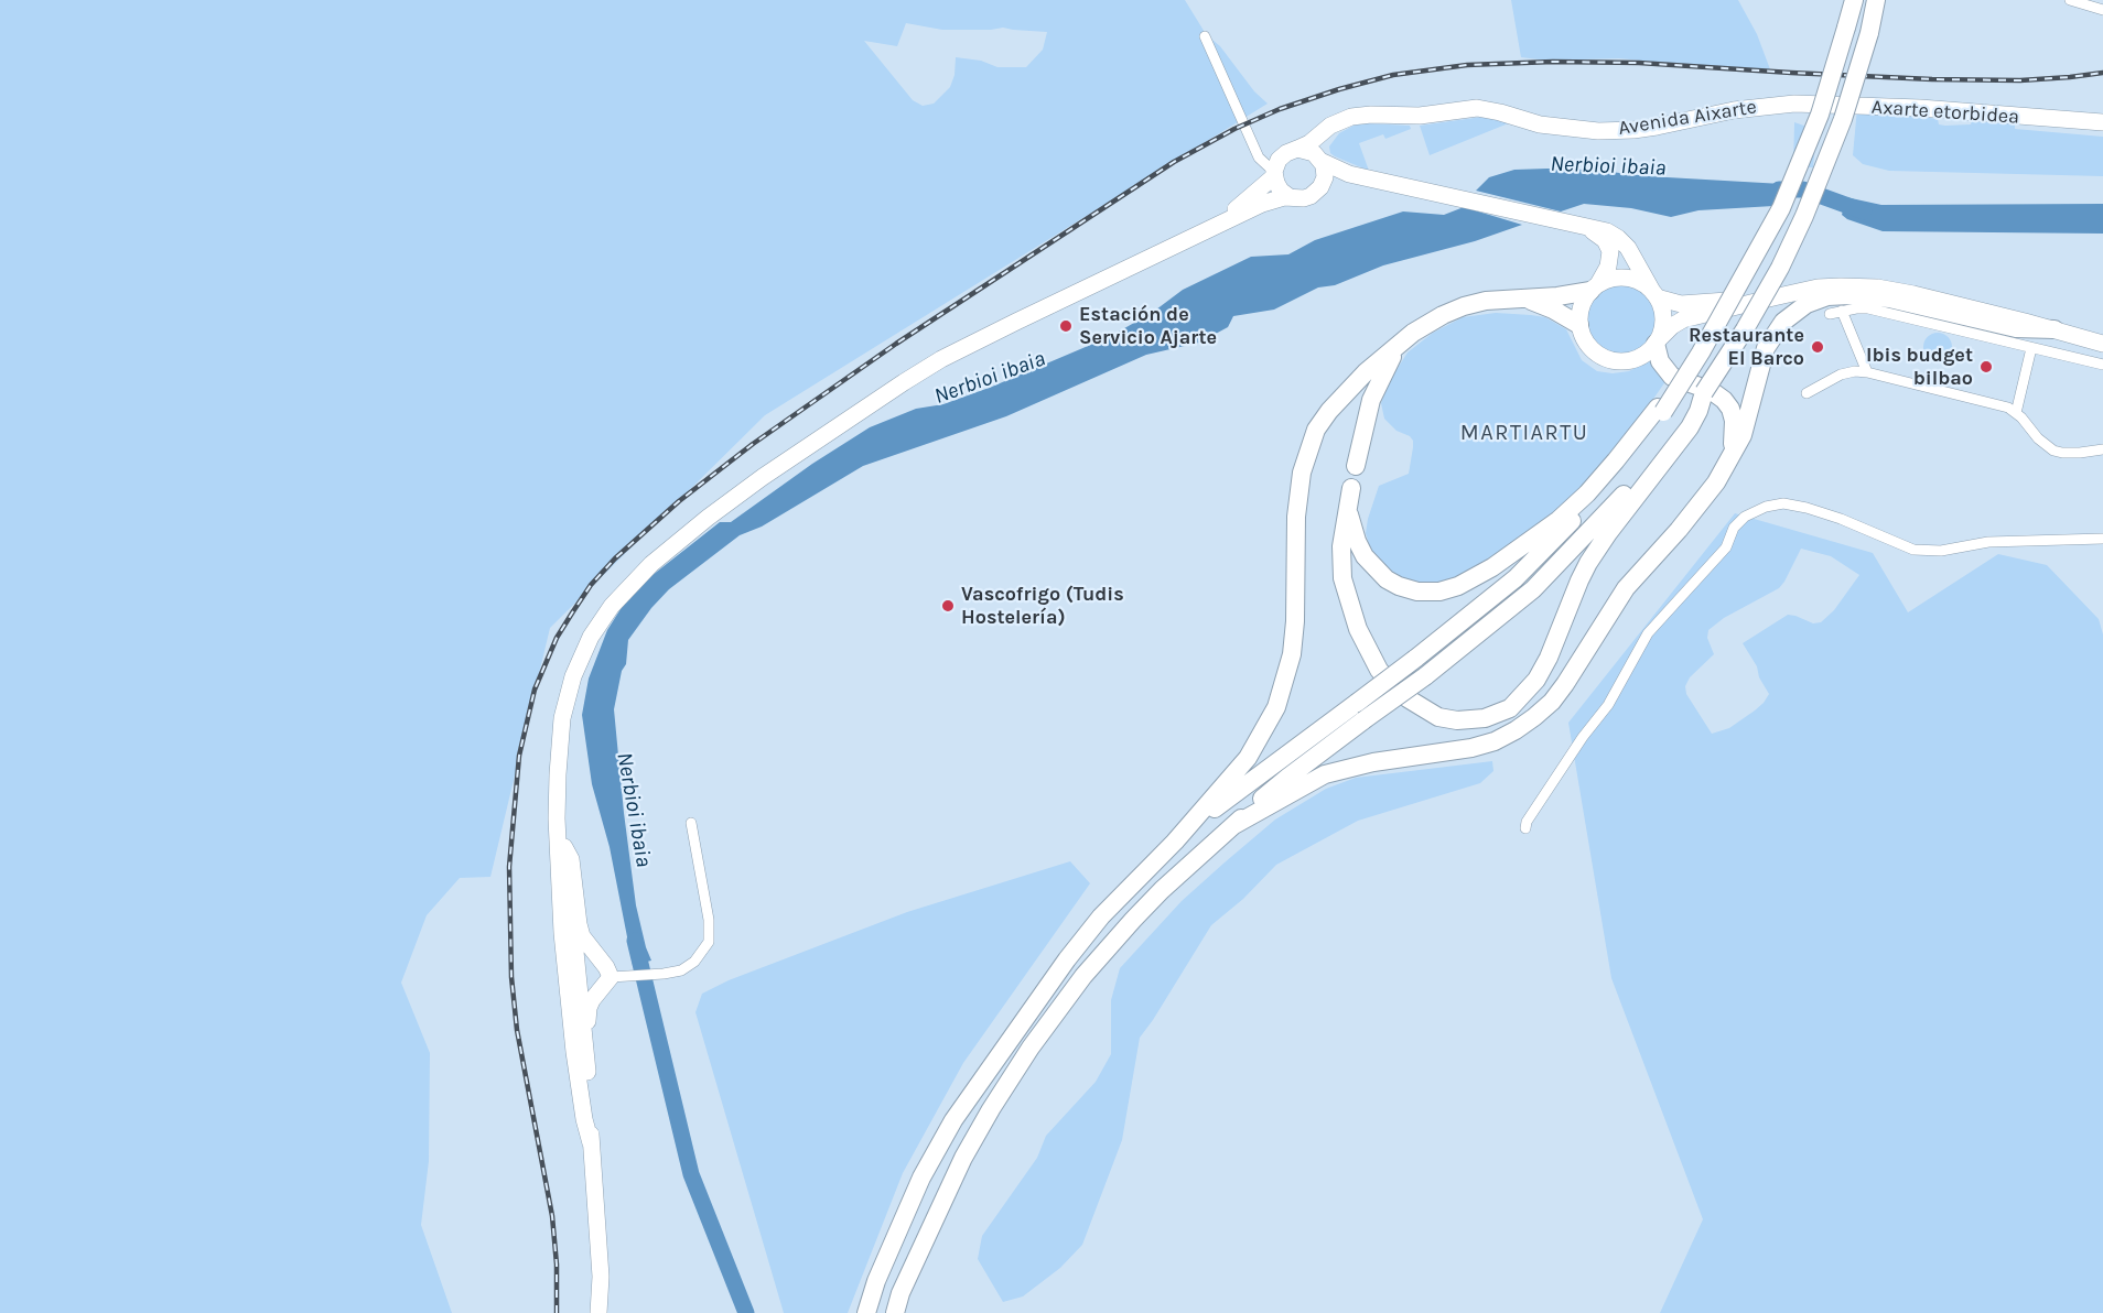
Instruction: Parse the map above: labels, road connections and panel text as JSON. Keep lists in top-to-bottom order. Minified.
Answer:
{"streets":{"main road":["Axarte etorbidea","Avenida Aixarte"]},"crossings":[["Axarte etorbidea","Avenida Aixarte"]],"districts":["MARTIARTU"],"water":["Nerbioi ibaia"],"places":["Estación de Servicio Ajarte","Restaurante El Barco","Ibis budget bilbao","Vascofrigo (Tudis Hostelería)"]}
